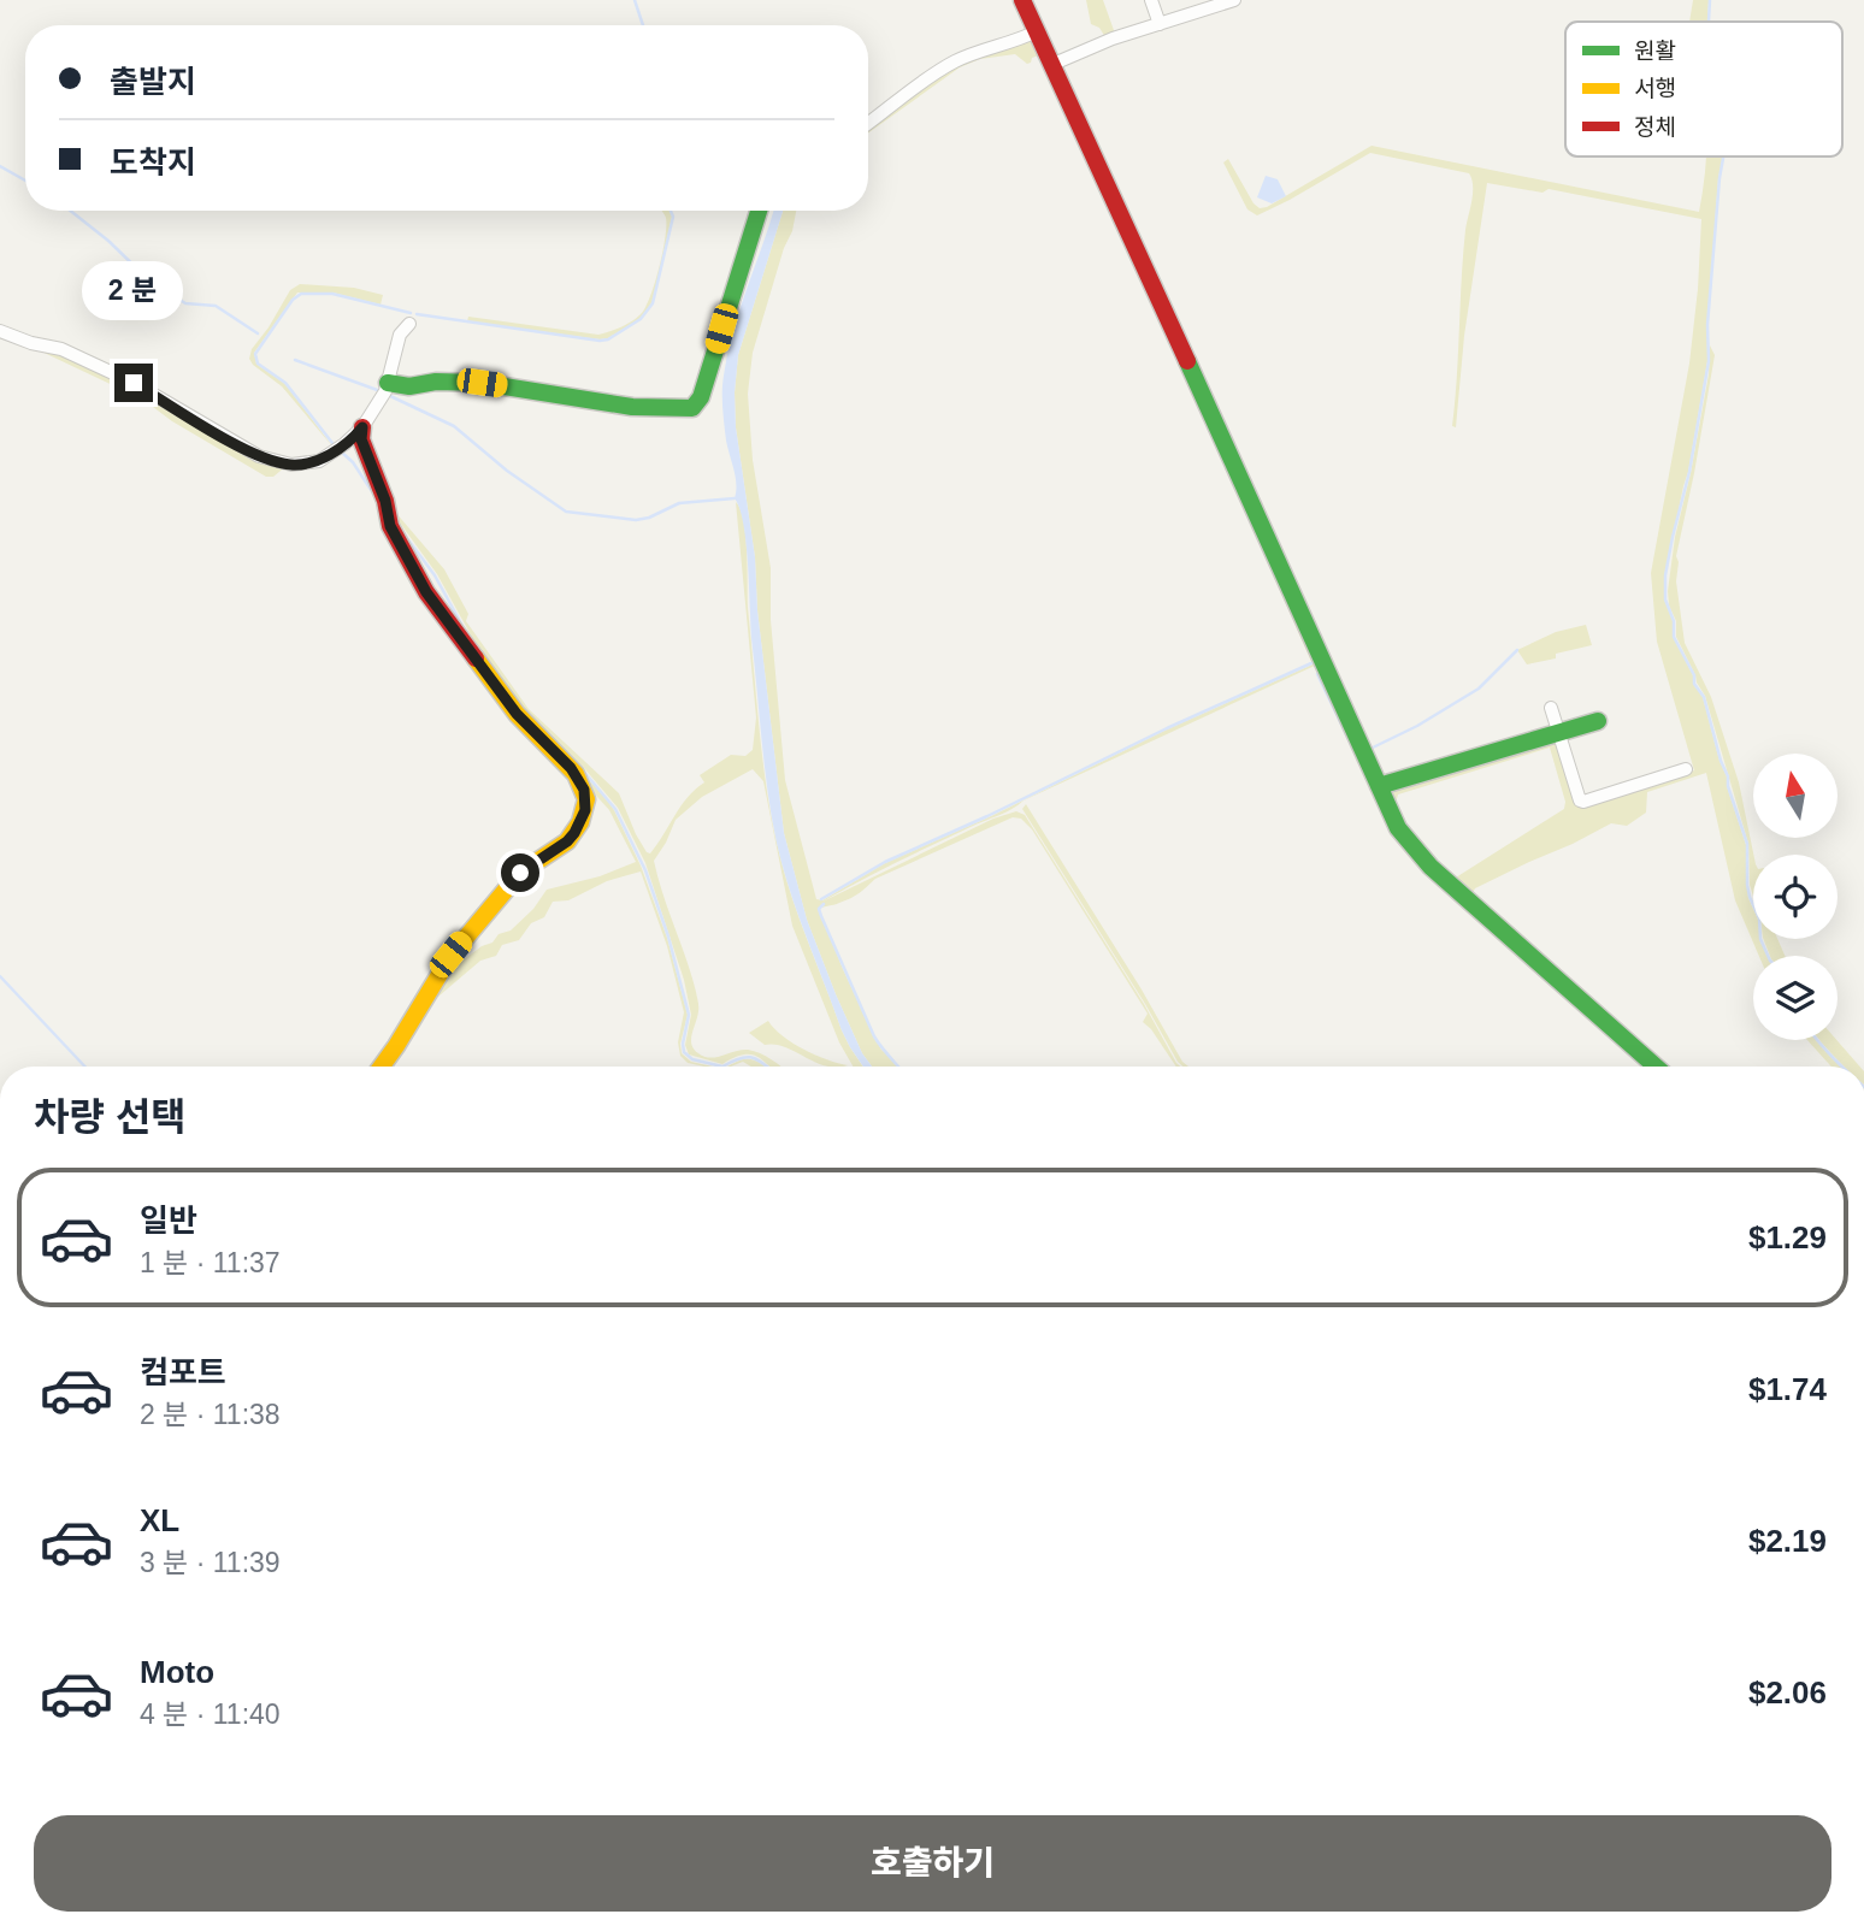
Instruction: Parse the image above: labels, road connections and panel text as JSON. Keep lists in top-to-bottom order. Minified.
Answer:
{"legend":["원활","서행","정체"],"north":"top","page":{"banner":["출발지","도착지"],"bubble":"2 분","heading":"차량 선택","list":[{"name":"일반","note":"1 분 · 11:37","value":"$1.29"},{"name":"컴포트","note":"2 분 · 11:38","value":"$1.74"},{"name":"XL","note":"3 분 · 11:39","value":"$2.19"},{"name":"Moto","note":"4 분 · 11:40","value":"$2.06"}],"buttons":"호출하기"}}
